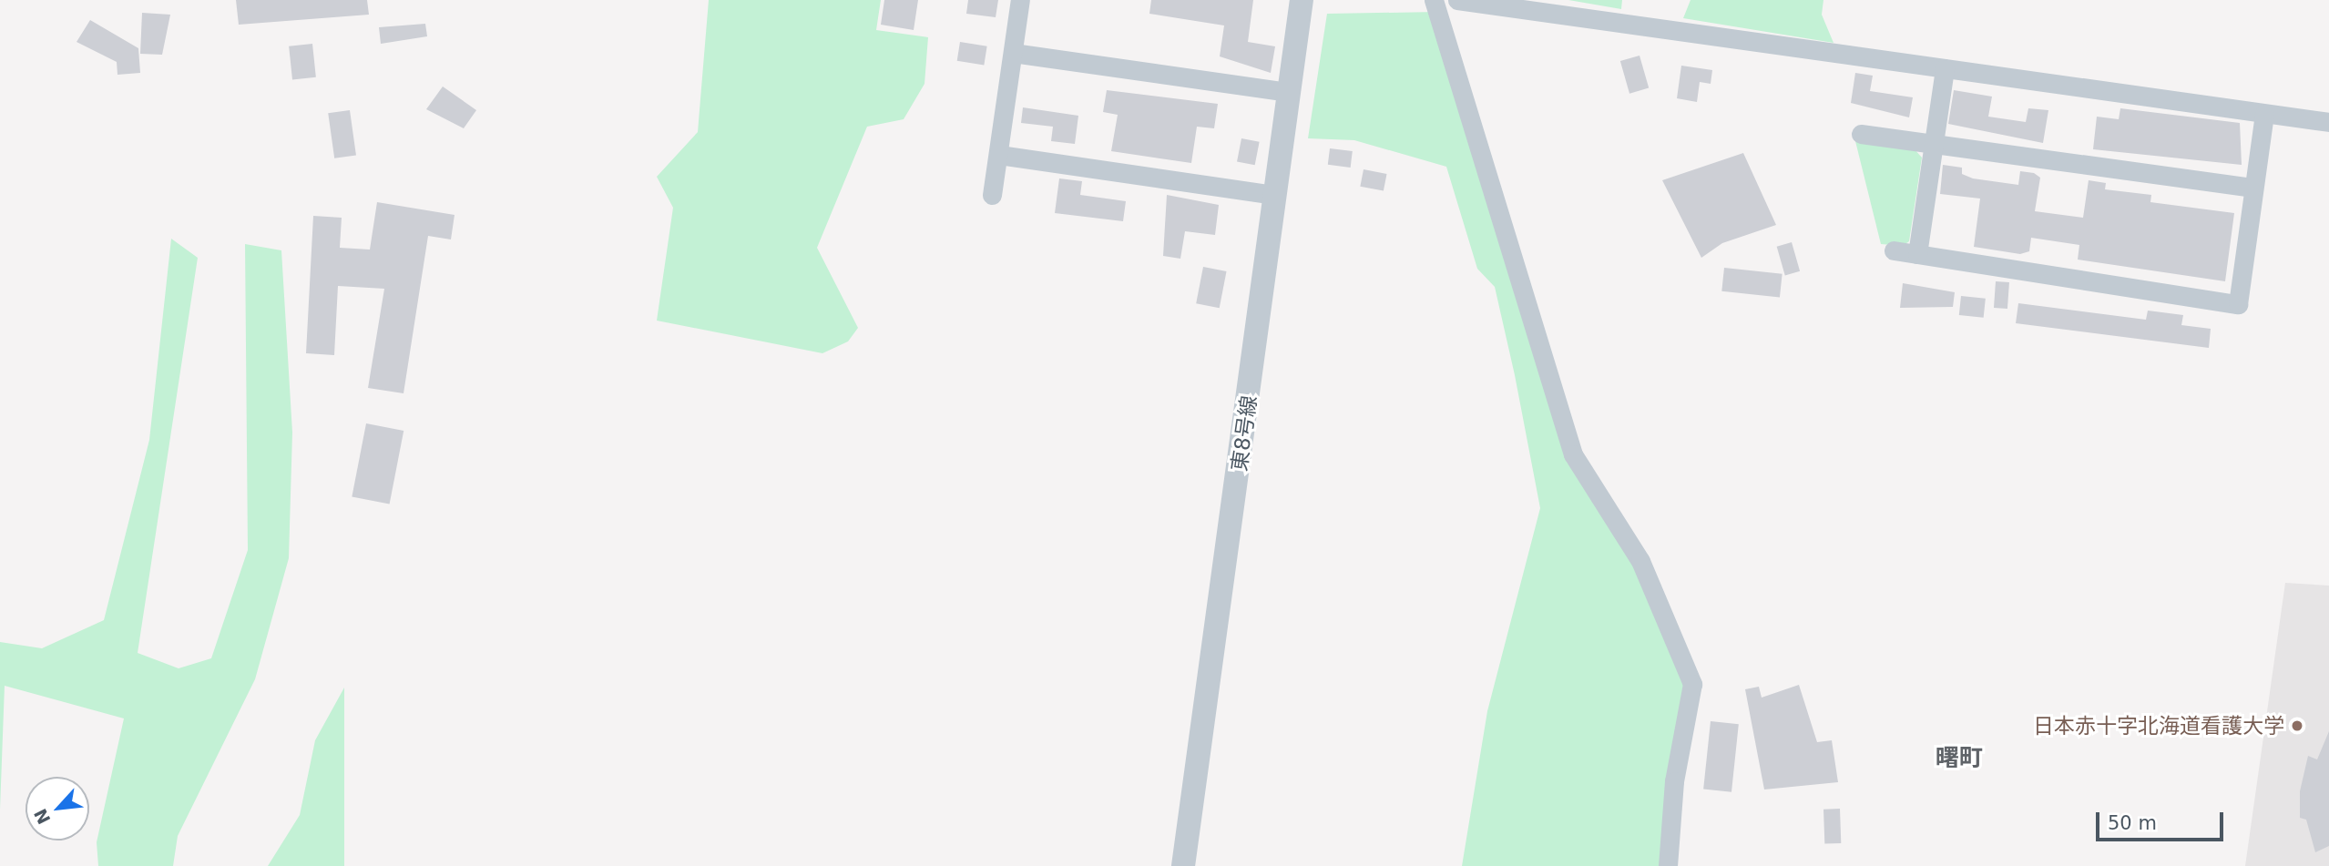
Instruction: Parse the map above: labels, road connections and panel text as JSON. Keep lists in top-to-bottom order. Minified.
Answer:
{"streets":{"street":["東8号線"]},"districts":["曙町"],"places":["日本赤十字北海道看護大学"],"scale_bar":"50 m","north":"bottom left"}
